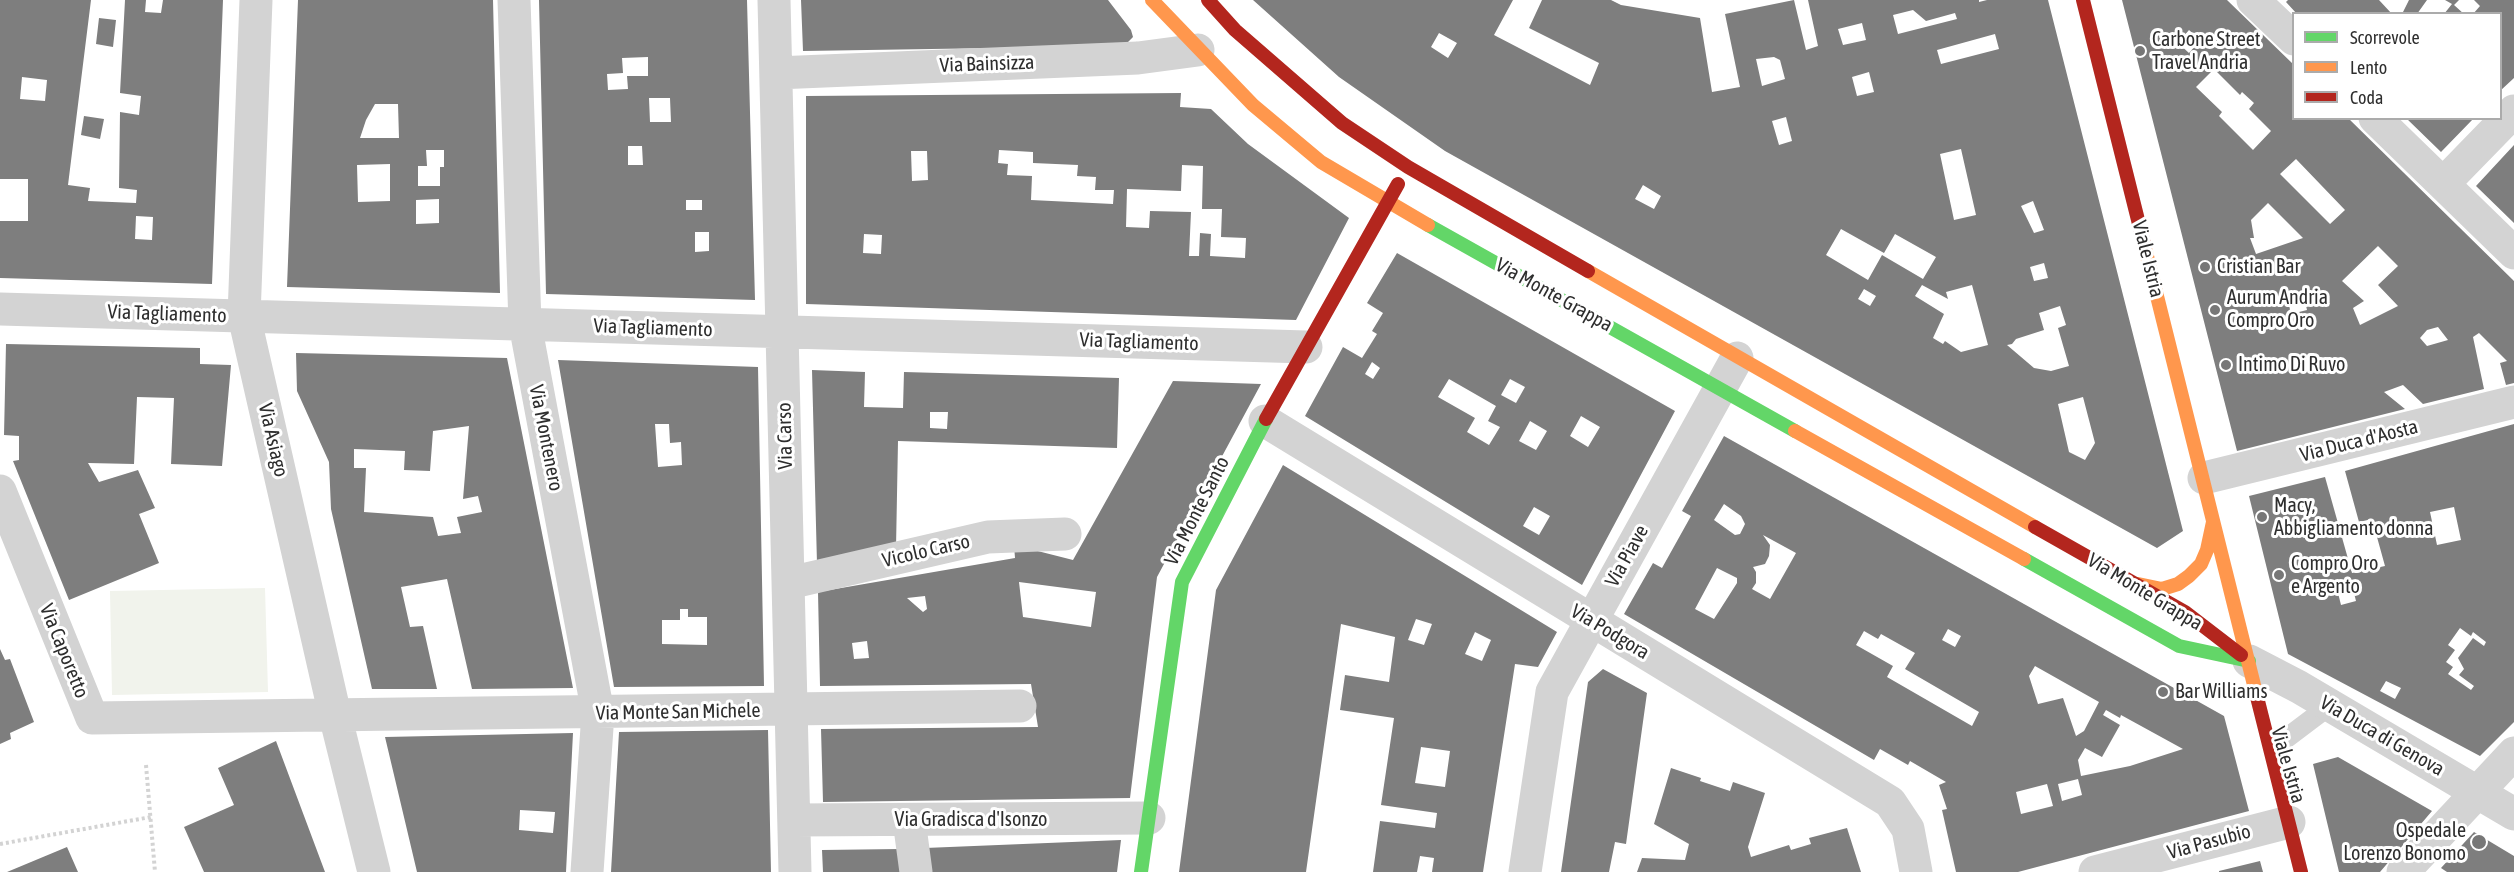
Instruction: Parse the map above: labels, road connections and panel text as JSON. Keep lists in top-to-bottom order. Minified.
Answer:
{"streets":{"main road":["Viale Istria","Via Monte Grappa","Via Monte Santo"],"street":["Via Bainsizza","Via Tagliamento","Via Carso","Via Montenero","Via Asiago","Via Duca d'Aosta","Vicolo Carso","Via Piave","Via Podgora","Via Caporetto","Via Monte San Michele","Via Duca di Genova","Via Gradisca d'Isonzo","Via Pasubio"]},"crossings":[["Via Bainsizza","Via Monte Grappa"],["Via Bainsizza","Via Carso"],["Viale Istria","Via Monte Grappa"],["Viale Istria","Via Duca d'Aosta"],["Viale Istria","Via Duca di Genova"],["Viale Istria","Via Pasubio"],["Via Monte Grappa","Via Monte Santo"],["Via Monte Grappa","Via Piave"],["Via Monte Grappa","Via Duca di Genova"],["Via Tagliamento","Via Carso"],["Via Tagliamento","Via Montenero"],["Via Tagliamento","Via Asiago"],["Via Tagliamento","Via Monte Santo"],["Via Carso","Vicolo Carso"],["Via Carso","Via Monte San Michele"],["Via Carso","Via Gradisca d'Isonzo"],["Via Montenero","Via Monte San Michele"],["Via Asiago","Via Caporetto"],["Via Asiago","Via Monte San Michele"],["Via Monte Santo","Via Podgora"],["Via Monte Santo","Via Gradisca d'Isonzo"],["Via Piave","Via Podgora"],["Via Caporetto","Via Monte San Michele"]],"places":["Carbone Street Travel Andria","Cristian Bar","Aurum Andria Compro Oro","Intimo Di Ruvo","Macy, Abbigliamento donna","Compro Oro e Argento","Bar Williams","Ospedale Lorenzo Bonomo"],"legend":["Scorrevole","Lento","Coda"]}
